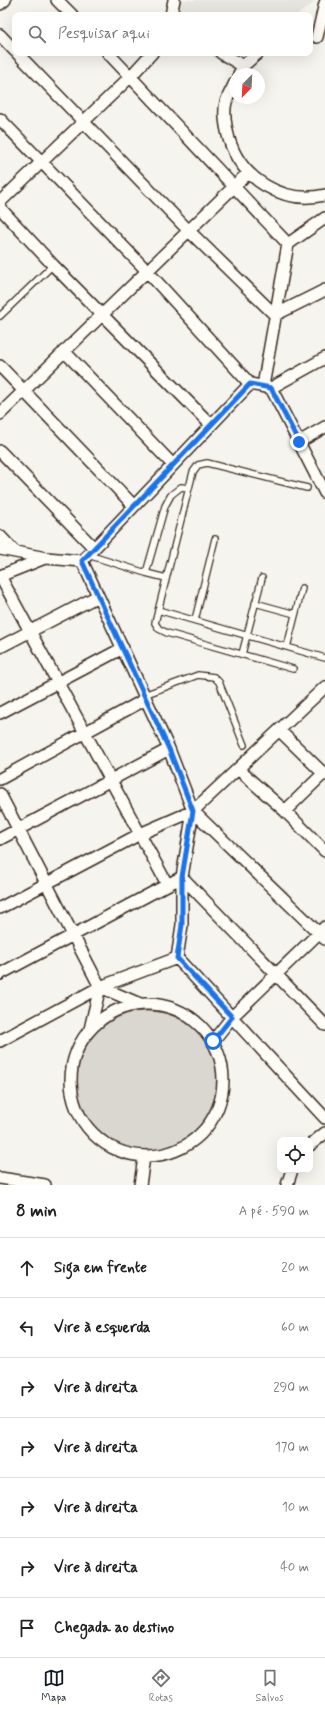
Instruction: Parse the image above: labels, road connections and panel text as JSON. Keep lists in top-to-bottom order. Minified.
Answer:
{"north":"bottom left","page":{"search":"Pesquisar aqui","heading":["8 min","A pé · 590 m"],"list":[["Siga em frente","20 m"],["Vire à esquerda","60 m"],["Vire à direita","290 m"],["Vire à direita","170 m"],["Vire à direita","10 m"],["Vire à direita","40 m"],"Chegada ao destino"],"nav":["Mapa","Rotas","Salvos"]}}
